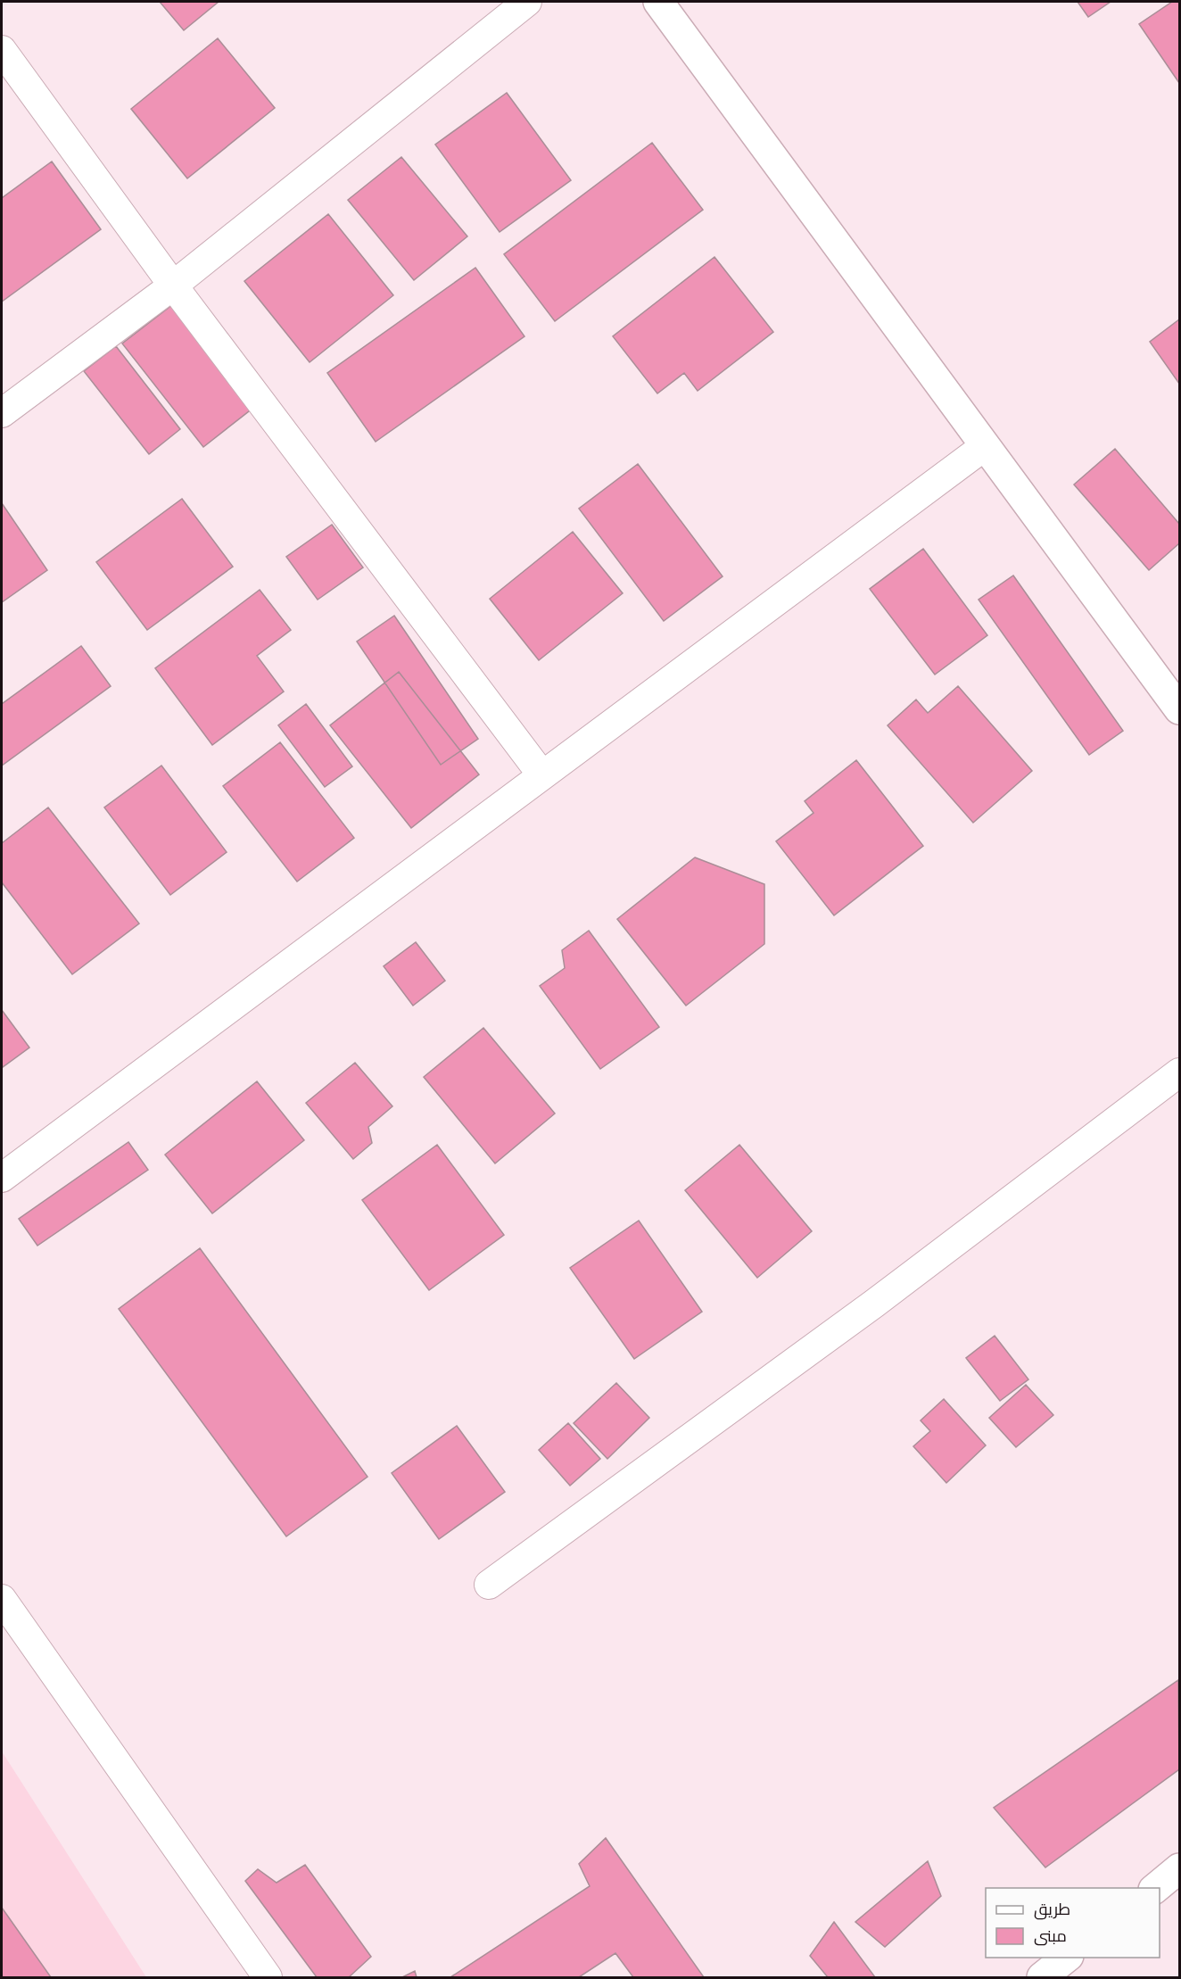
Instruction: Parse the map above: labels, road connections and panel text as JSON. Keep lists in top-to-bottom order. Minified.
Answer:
{"legend":["طريق","مبنى"]}
